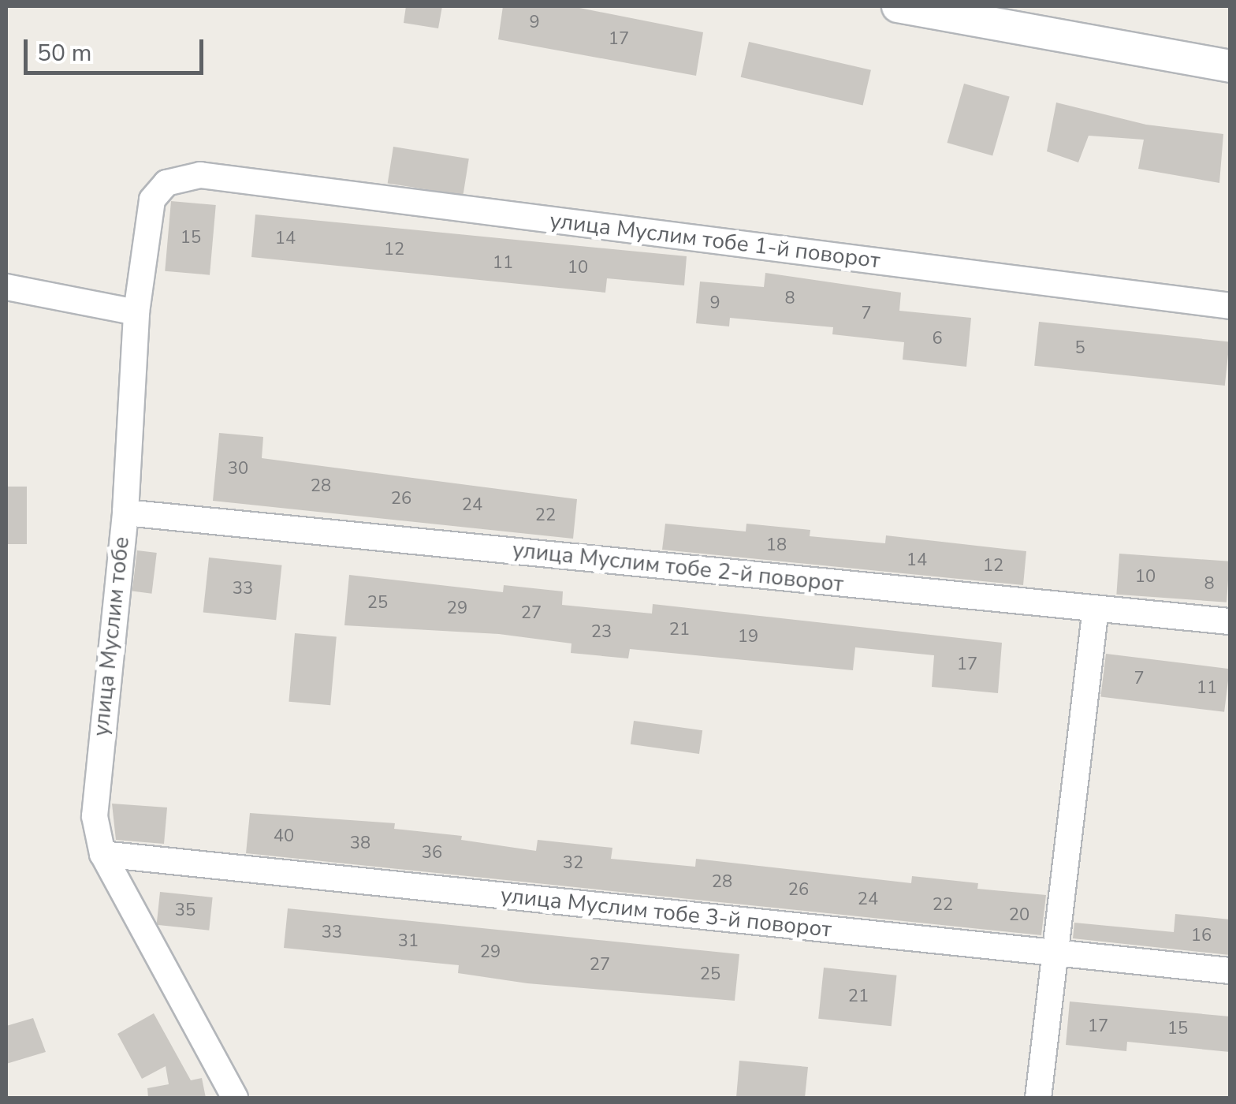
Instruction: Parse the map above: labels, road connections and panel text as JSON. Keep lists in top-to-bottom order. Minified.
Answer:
{"streets":{"street":["улица Муслим тобе 1-й поворот","улица Муслим тобе 2-й поворот","улица Муслим тобе","улица Муслим тобе 3-й поворот"]},"crossings":[["улица Муслим тобе 1-й поворот","улица Муслим тобе"],["улица Муслим тобе 2-й поворот","улица Муслим тобе"],["улица Муслим тобе","улица Муслим тобе 3-й поворот"]],"house_numbers":["9","17","15","14","12","11","10","8","9","7","6","5","30","28","26","24","22","18","14","12","10","8","33","25","29","27","21","23","19","17","7","11","40","38","36","32","28","26","24","22","35","20","33","16","31","29","27","25","21","17","15"],"scale_bar":"50 m"}
